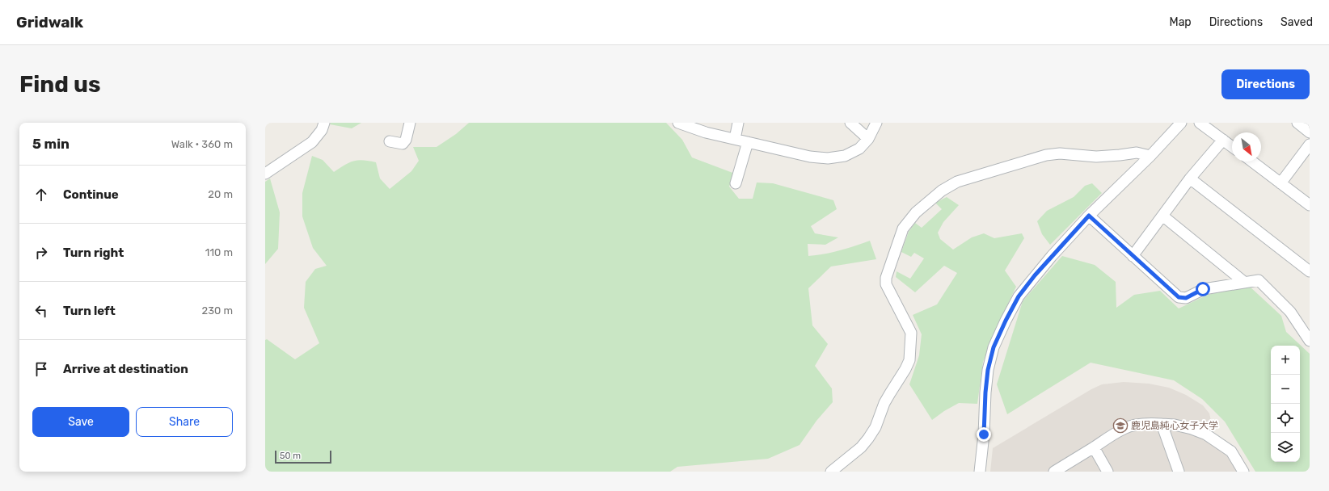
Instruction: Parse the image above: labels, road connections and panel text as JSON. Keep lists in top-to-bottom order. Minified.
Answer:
{"places":{"school or university":["鹿児島純心女子大学"]},"scale_bar":"50 m","north":"bottom right","page":{"header":"Gridwalk","nav":["Map","Directions","Saved"],"buttons":["Directions",["Save","Share"]],"title":"Find us","heading":["5 min","Walk · 360 m"],"list":[["Continue","20 m"],["Turn right","110 m"],["Turn left","230 m"],"Arrive at destination"],"map_buttons":["+","−"],"scale":"50 m"}}
